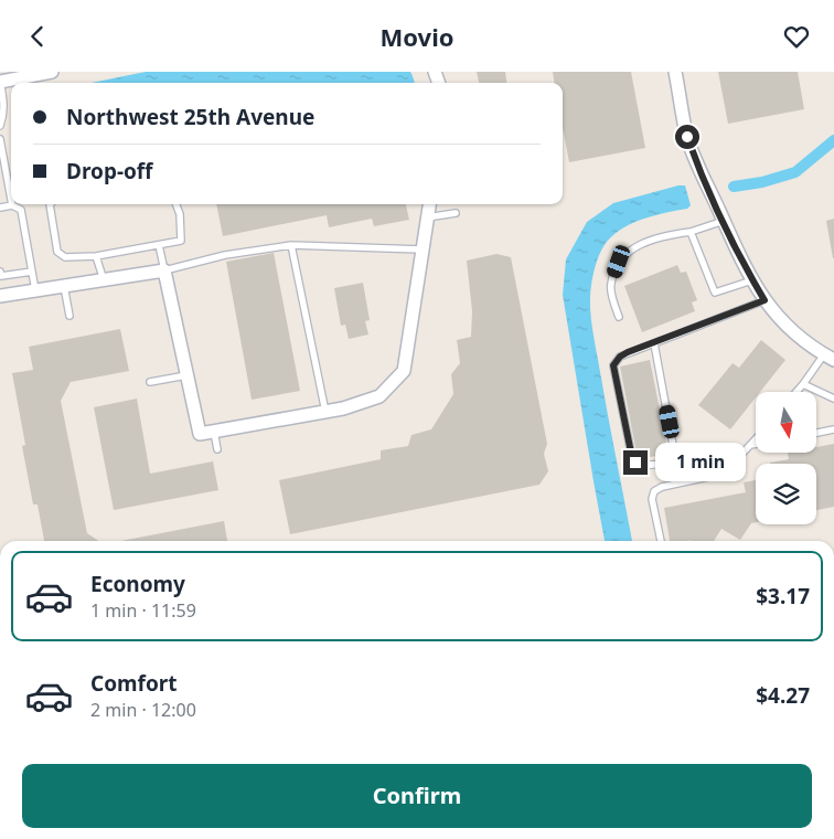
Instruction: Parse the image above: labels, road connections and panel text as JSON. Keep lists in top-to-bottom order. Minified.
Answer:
{"north":"bottom","page":{"header":"Movio","banner":["Northwest 25th Avenue","Drop-off"],"bubble":"1 min","list":[{"name":"Economy","note":"1 min · 11:59","value":"$3.17"},{"name":"Comfort","note":"2 min · 12:00","value":"$4.27"}],"buttons":"Confirm"}}
